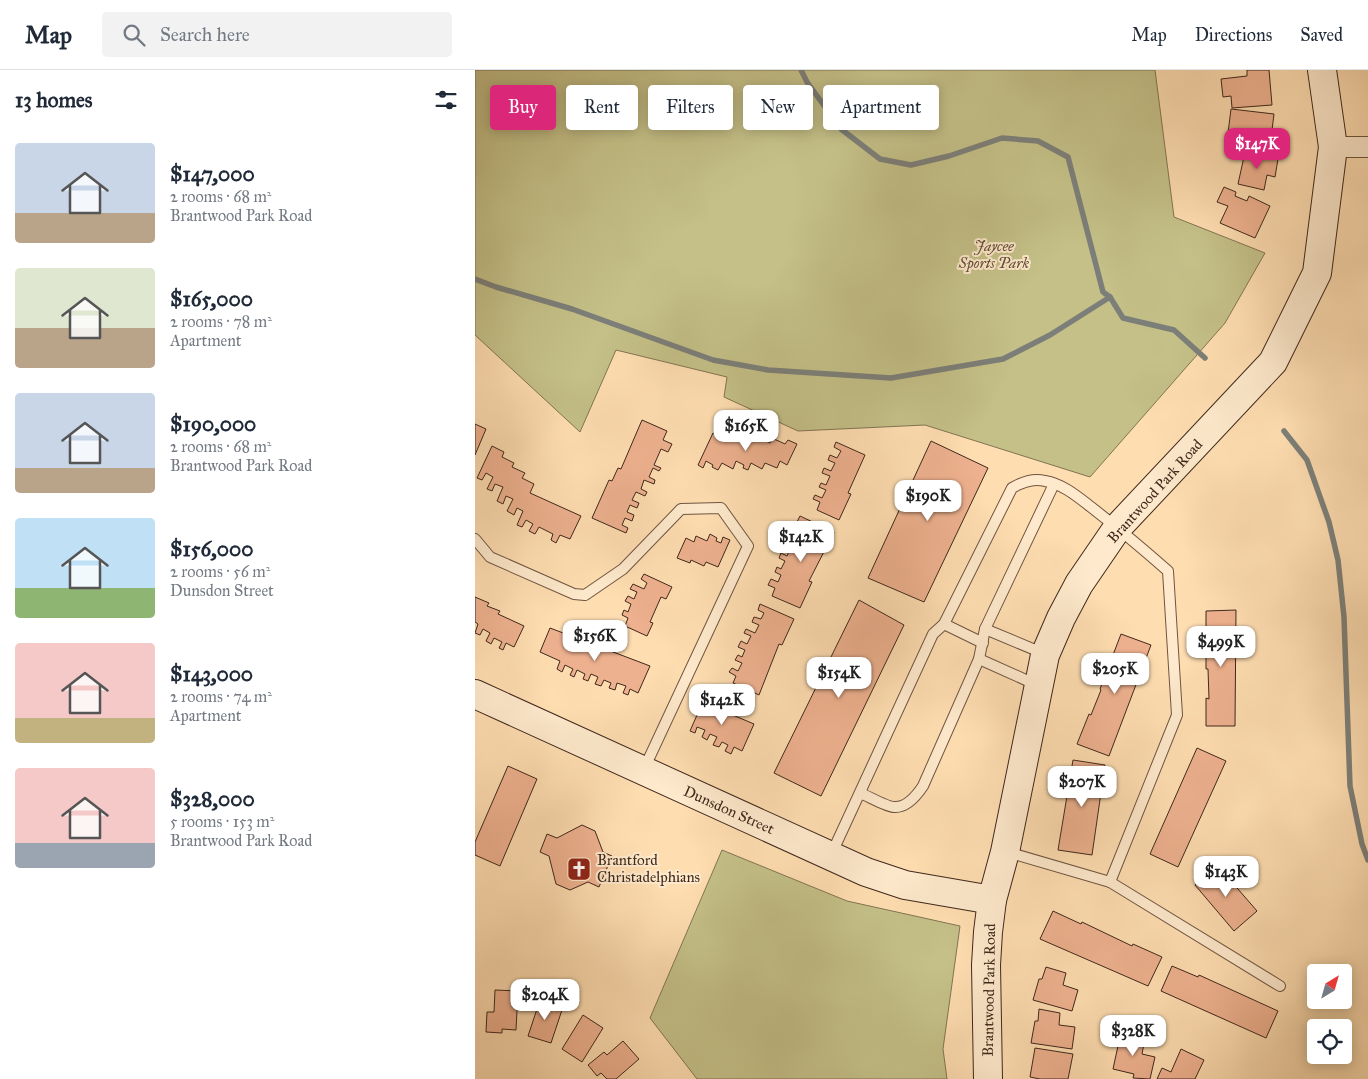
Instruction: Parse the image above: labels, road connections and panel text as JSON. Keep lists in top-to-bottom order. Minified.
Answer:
{"streets":{"street":["Brantwood Park Road","Dunsdon Street"]},"crossings":[["Brantwood Park Road","Dunsdon Street"]],"parks":["Jaycee Sports Park"],"places":{"church":["Brantford Christadelphians"]},"north":"top right","page":{"header":"Map","search":"Search here","nav":["Map","Directions","Saved"],"heading":"13 homes","chip":["Buy","Rent","Filters","New","Apartment"],"price":["$147K","$165K","$190K","$142K","$156K","$499K","$205K","$154K","$142K","$207K","$143K","$204K","$328K"],"list":[{"name":"$147,000","note":"2 rooms · 68 m² · Brantwood Park Road"},{"name":"$165,000","note":"2 rooms · 78 m² · Apartment"},{"name":"$190,000","note":"2 rooms · 68 m² · Brantwood Park Road"},{"name":"$156,000","note":"2 rooms · 56 m² · Dunsdon Street"},{"name":"$143,000","note":"2 rooms · 74 m² · Apartment"},{"name":"$328,000","note":"5 rooms · 153 m² · Brantwood Park Road"}]}}
